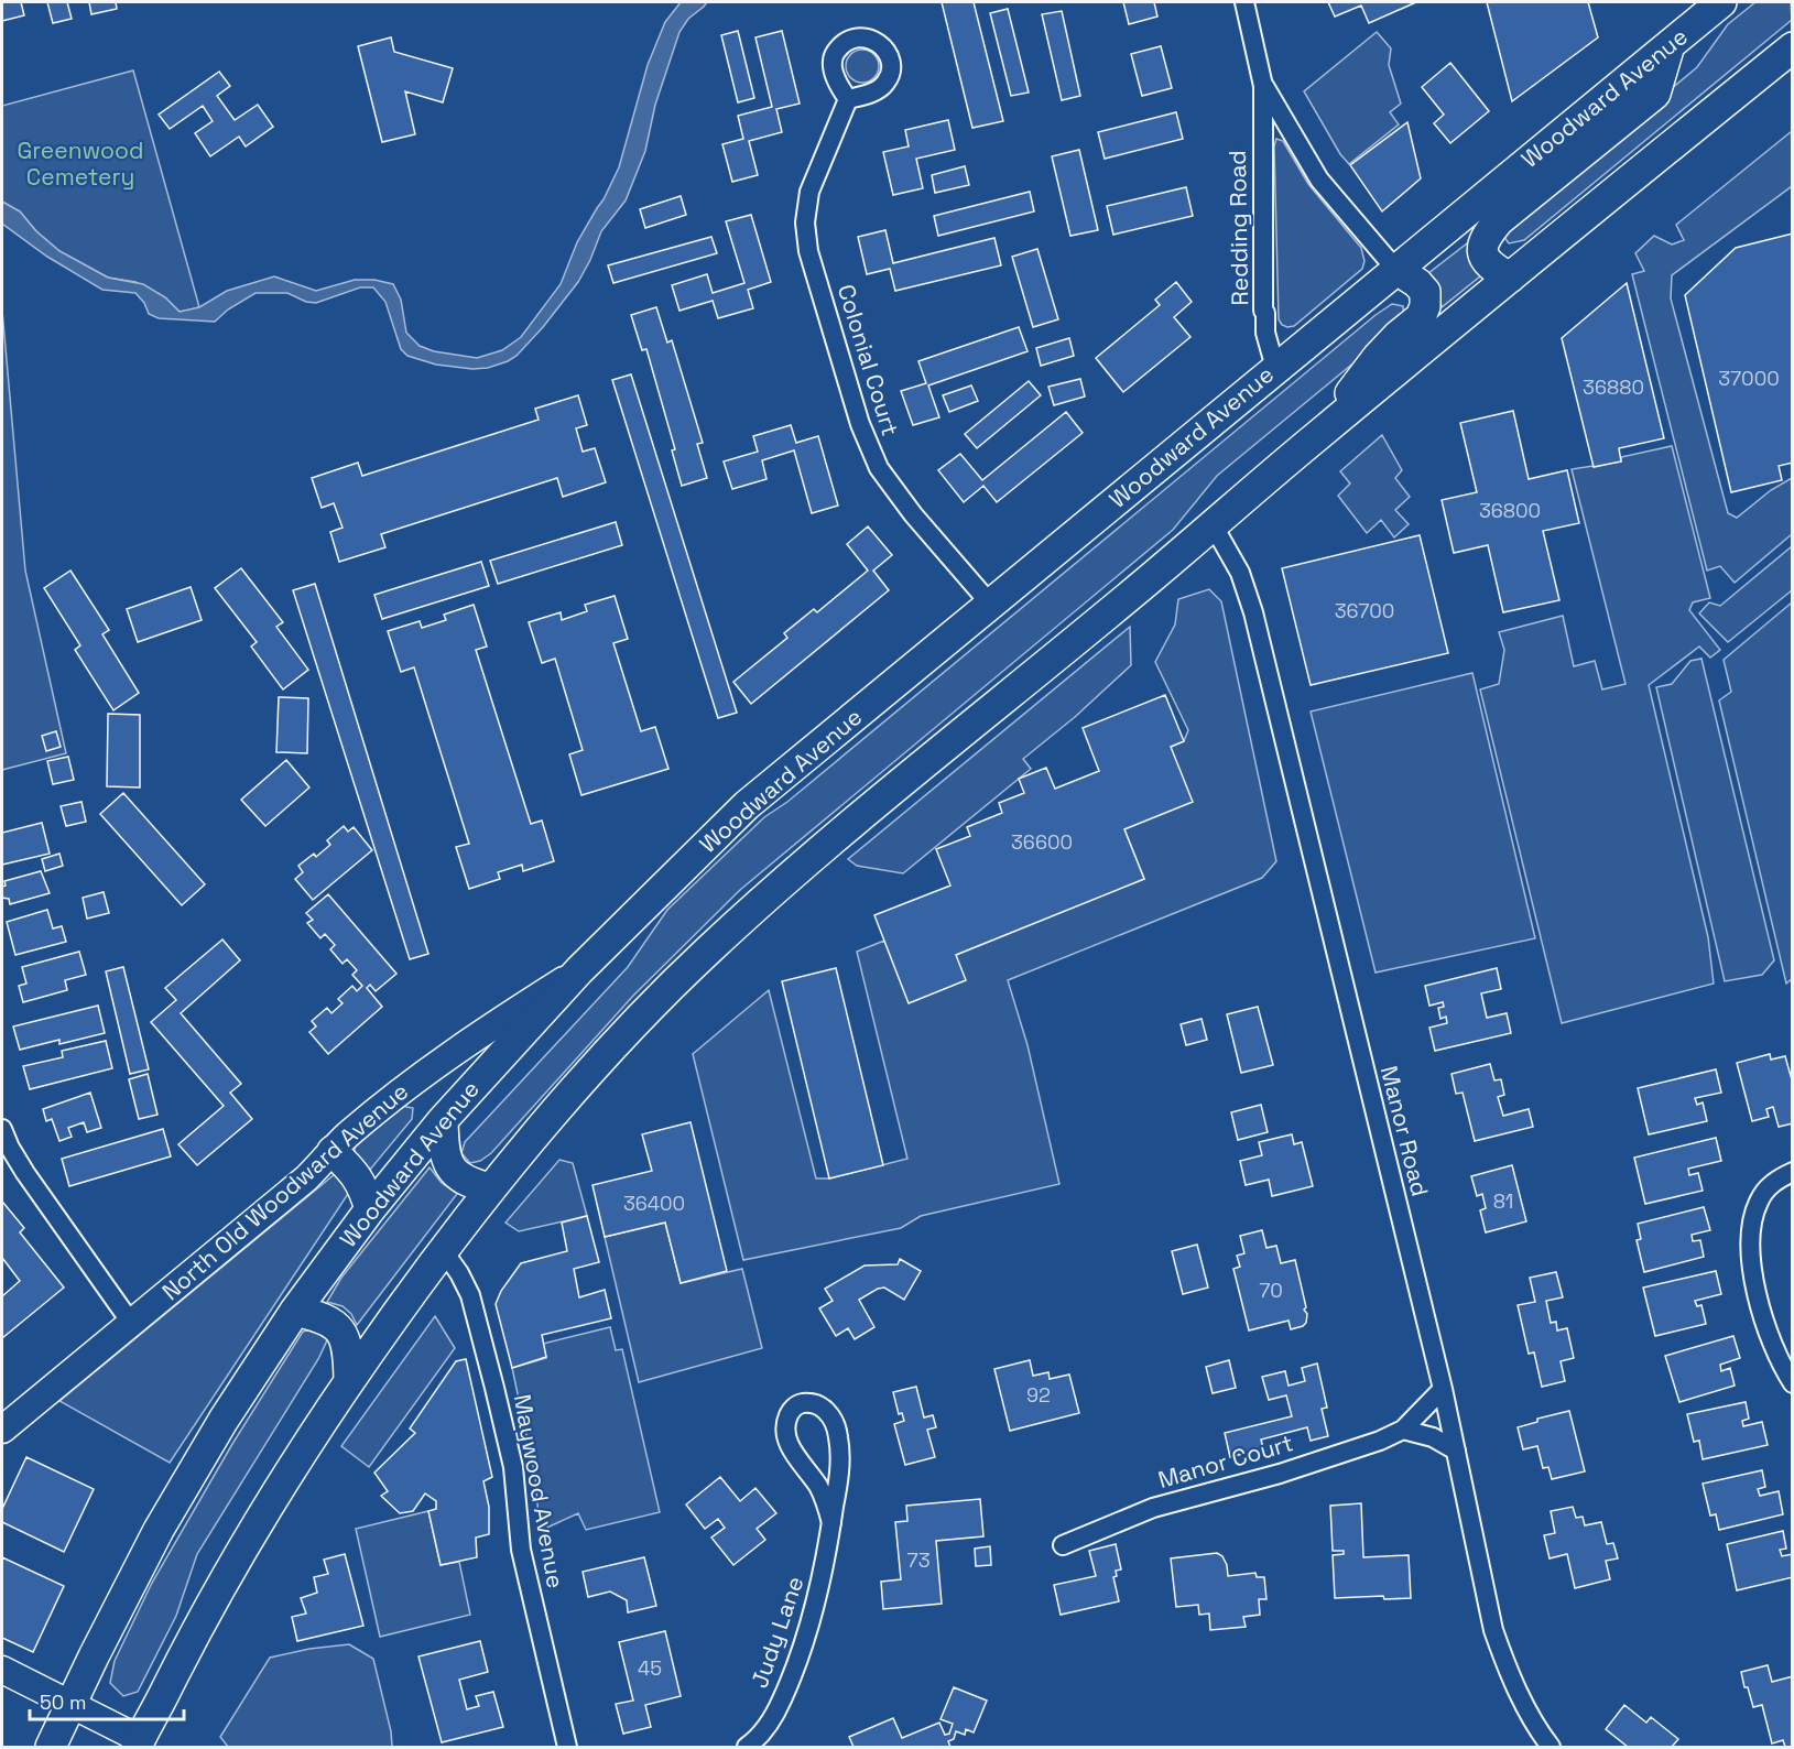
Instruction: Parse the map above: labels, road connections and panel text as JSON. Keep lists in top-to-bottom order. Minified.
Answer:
{"streets":{"main road":["Woodward Avenue"],"street":["Redding Road","Colonial Court","Manor Road","North Old Woodward Avenue","Manor Court","Maywood Avenue","Judy Lane"]},"crossings":[["Woodward Avenue","Redding Road"],["Woodward Avenue","Colonial Court"],["Woodward Avenue","North Old Woodward Avenue"],["Manor Road","Manor Court"]],"parks":["Greenwood Cemetery"],"house_numbers":["37000","36880","36800","36700","36600","81","36400","70","92","73","45"],"scale_bar":"50 m"}
